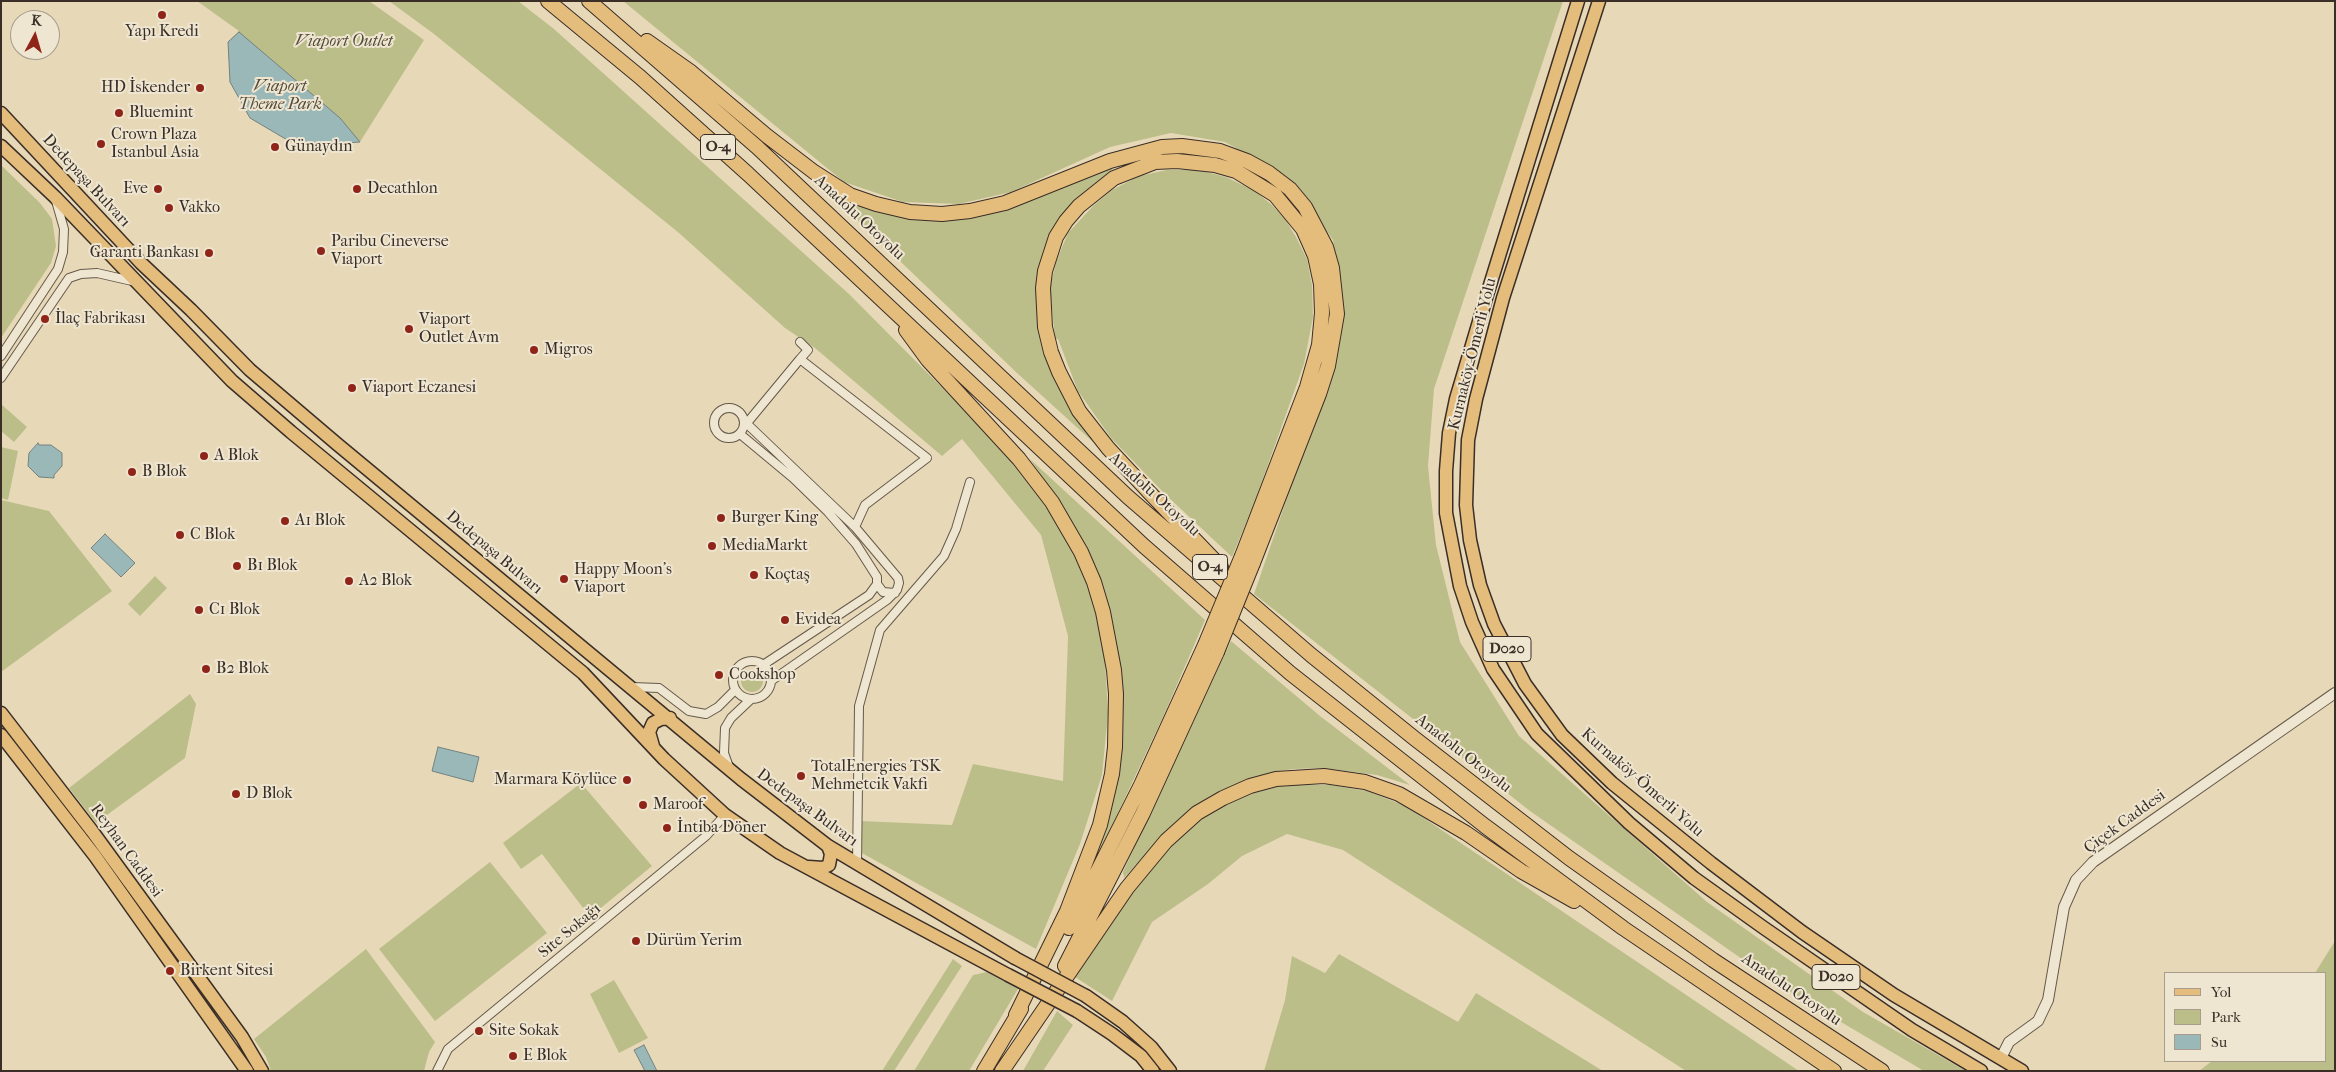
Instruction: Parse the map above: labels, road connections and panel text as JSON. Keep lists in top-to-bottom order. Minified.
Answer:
{"streets":{"highway":["O-4","Anadolu Otoyolu"],"main road":["Dedepaşa Bulvarı","Kurnaköy-Ömerli Yolu","D020","Reyhan Caddesi"],"street":["Çiçek Caddesi","Site Sokağı"]},"crossings":[["Dedepaşa Bulvarı","Site Sokağı"],["Kurnaköy-Ömerli Yolu","Çiçek Caddesi"]],"parks":["Viaport Outlet","Viaport Theme Park"],"places":["Yapı Kredi","HD İskender","Bluemint","Crown Plaza Istanbul Asia","Günaydın","Eve","Decathlon","Vakko","Paribu Cineverse Viaport","Garanti Bankası","İlaç Fabrikası","Viaport Outlet Avm","Migros","Viaport Eczanesi","A Blok","B Blok","Burger King","A1 Blok","C Blok","MediaMarkt","B1 Blok","Koçtaş","Happy Moon's Viaport","A2 Blok","C1 Blok","Evidea","B2 Blok","Cookshop","TotalEnergies TSK Mehmetcik Vakfı","Marmara Köylüce","D Blok","Maroof","İntiba Döner","Dürüm Yerim","Birkent Sitesi","Site Sokak","E Blok"],"legend":["Yol","Park","Su"],"north":"top"}
